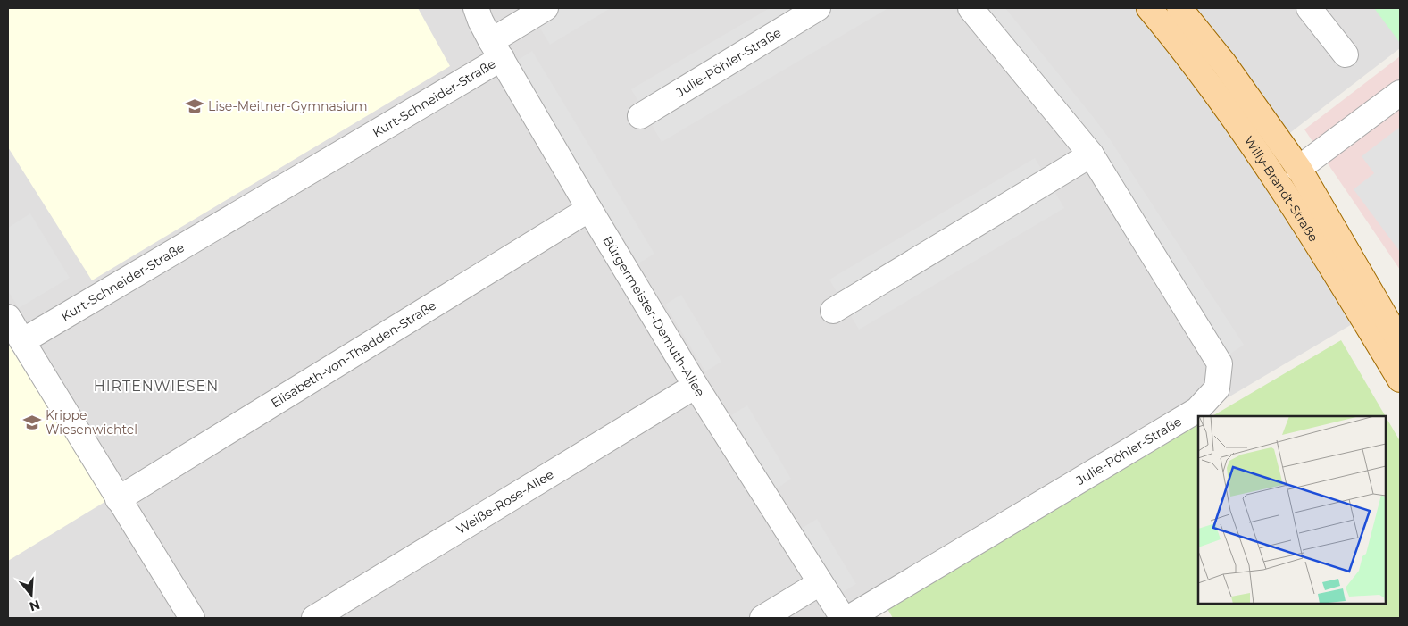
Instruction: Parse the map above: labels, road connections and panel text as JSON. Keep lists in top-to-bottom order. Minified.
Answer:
{"streets":{"main road":["Willy-Brandt-Straße"],"street":["Julie-Pöhler-Straße","Kurt-Schneider-Straße","Bürgermeister-Demuth-Allee","Elisabeth-von-Thadden-Straße","Weiße-Rose-Allee"]},"crossings":[["Kurt-Schneider-Straße","Bürgermeister-Demuth-Allee"],["Bürgermeister-Demuth-Allee","Elisabeth-von-Thadden-Straße"],["Bürgermeister-Demuth-Allee","Weiße-Rose-Allee"]],"districts":["HIRTENWIESEN"],"places":{"school or university":["Lise-Meitner-Gymnasium","Krippe Wiesenwichtel"]},"north":"bottom"}
